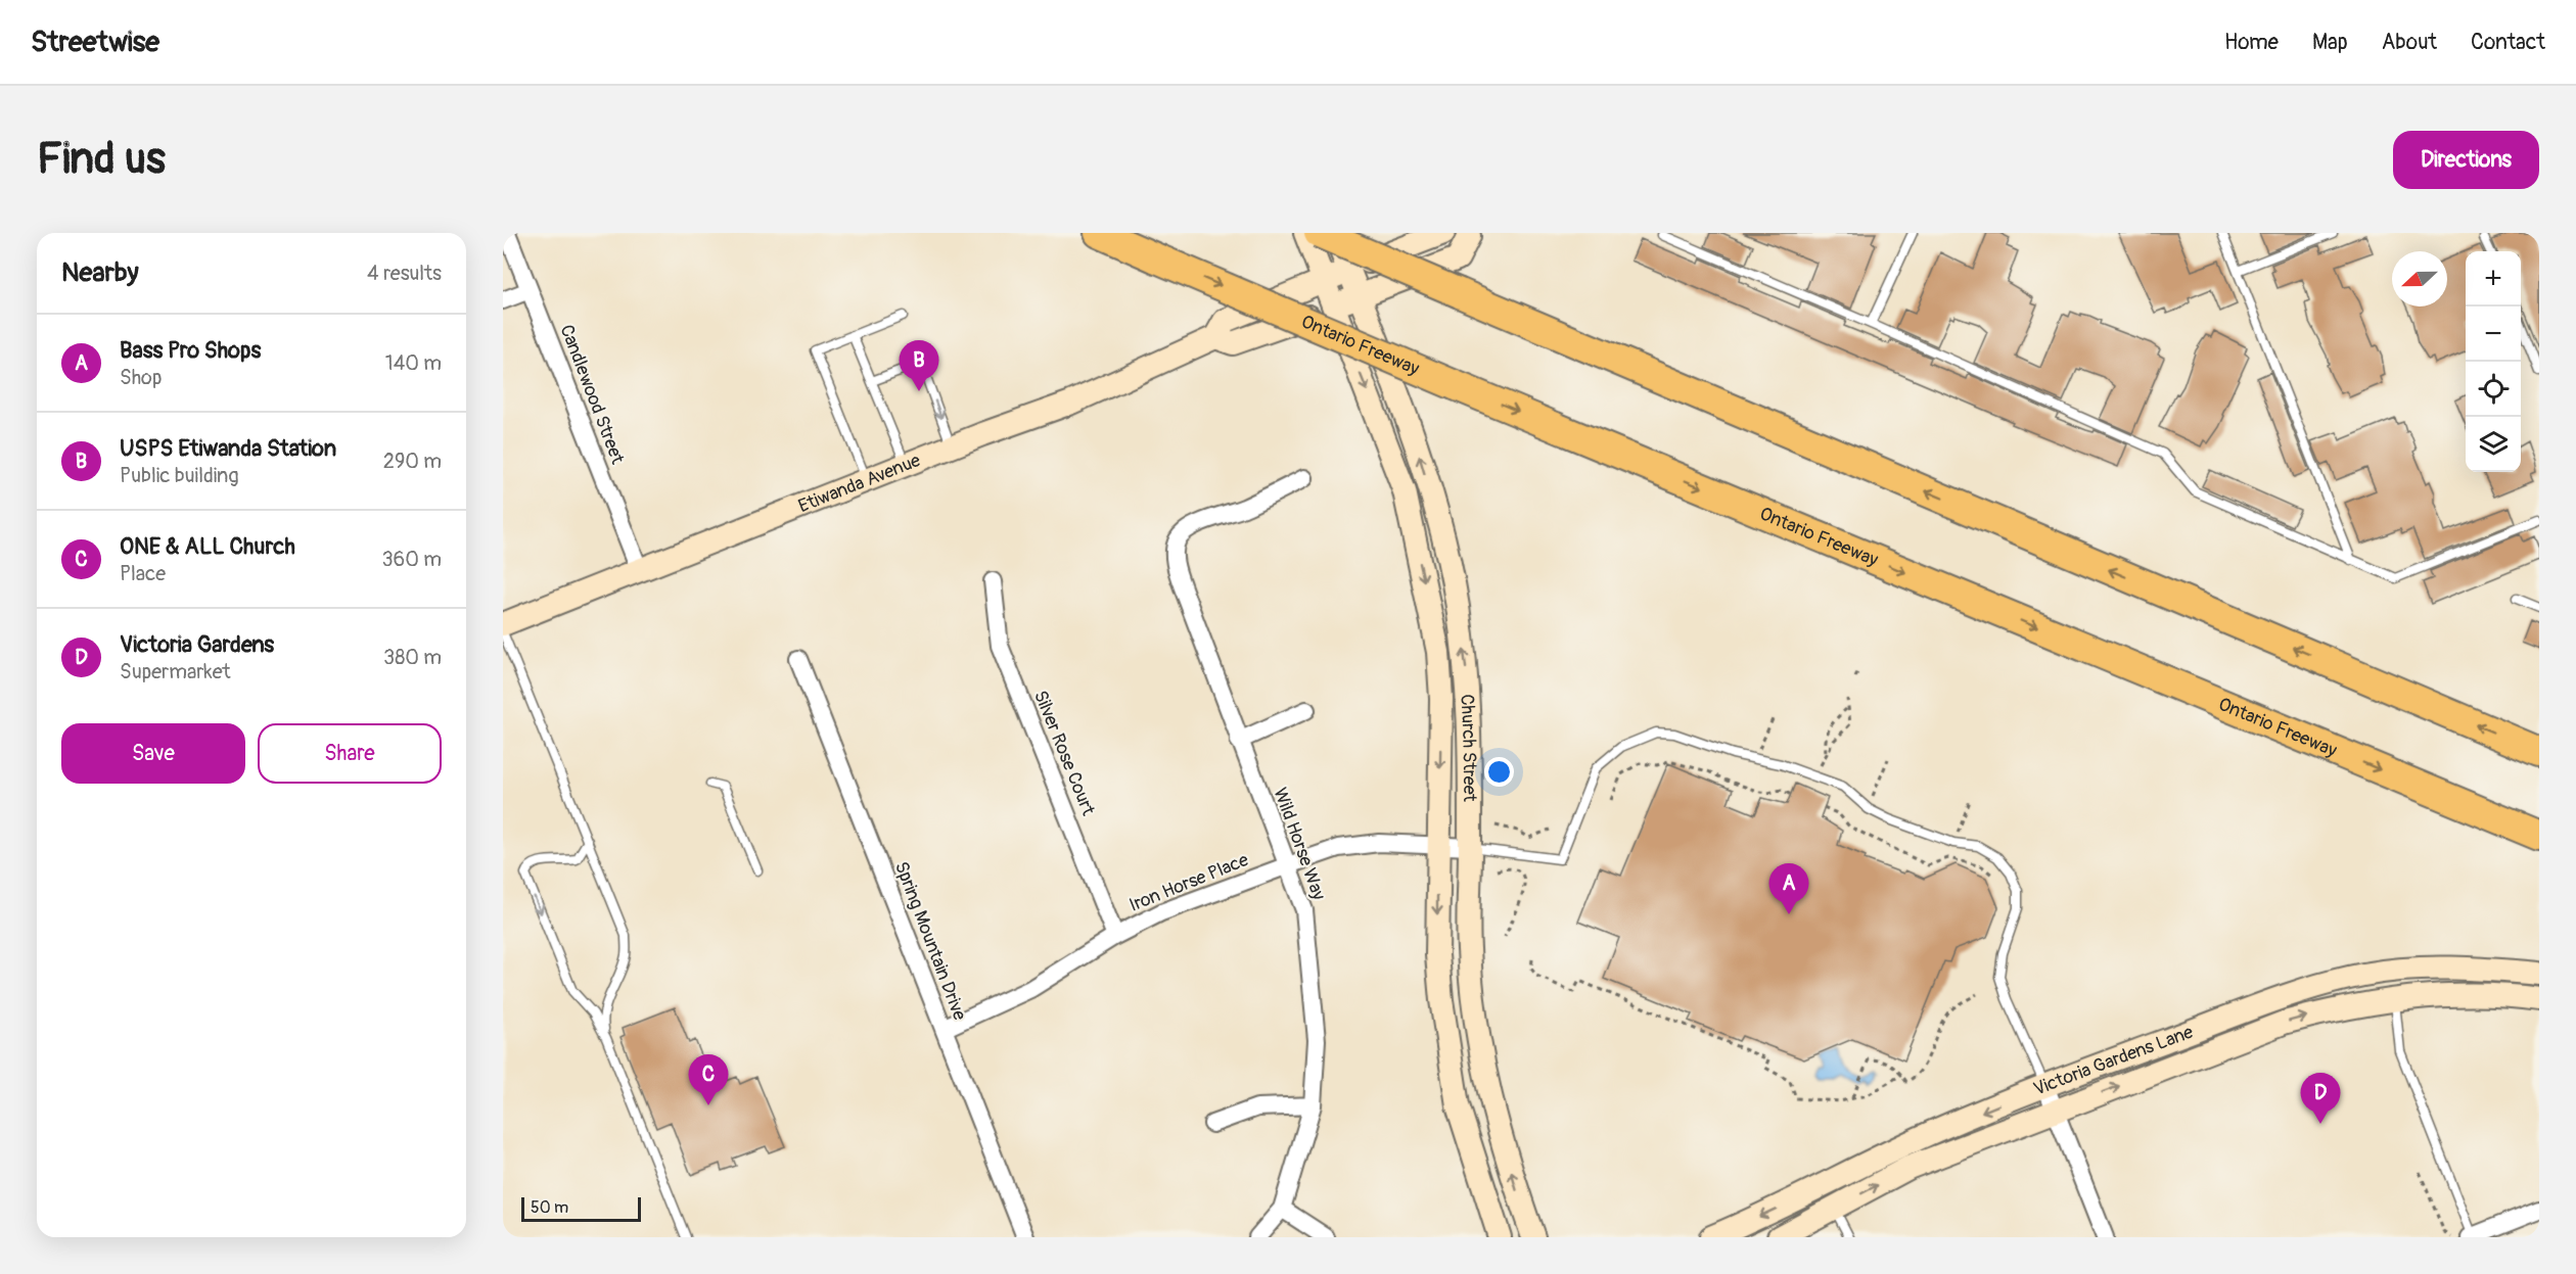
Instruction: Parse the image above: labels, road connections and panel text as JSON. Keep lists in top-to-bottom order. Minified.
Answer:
{"streets":{"highway":["Ontario Freeway"],"main road":["Etiwanda Avenue","Church Street","Victoria Gardens Lane"],"street":["Candlewood Street","Silver Rose Court","Wild Horse Way","Iron Horse Place","Spring Mountain Drive"]},"crossings":[["Candlewood Street","Etiwanda Avenue"],["Etiwanda Avenue","Church Street"],["Church Street","Iron Horse Place"],["Silver Rose Court","Iron Horse Place"],["Wild Horse Way","Iron Horse Place"],["Iron Horse Place","Spring Mountain Drive"]],"scale_bar":"50 m","north":"left","page":{"header":"Streetwise","nav":["Home","Map","About","Contact"],"buttons":["Directions",["Save","Share"]],"title":"Find us","heading":["Nearby","4 results"],"map_buttons":["+","−"],"list":[{"mark":"A","name":"Bass Pro Shops","note":"Shop","value":"140 m"},{"mark":"B","name":"USPS Etiwanda Station","note":"Public building","value":"290 m"},{"mark":"C","name":"ONE & ALL Church","note":"Place","value":"360 m"},{"mark":"D","name":"Victoria Gardens","note":"Supermarket","value":"380 m"}],"pins":["B","A","C","D"],"scale":"50 m"}}
